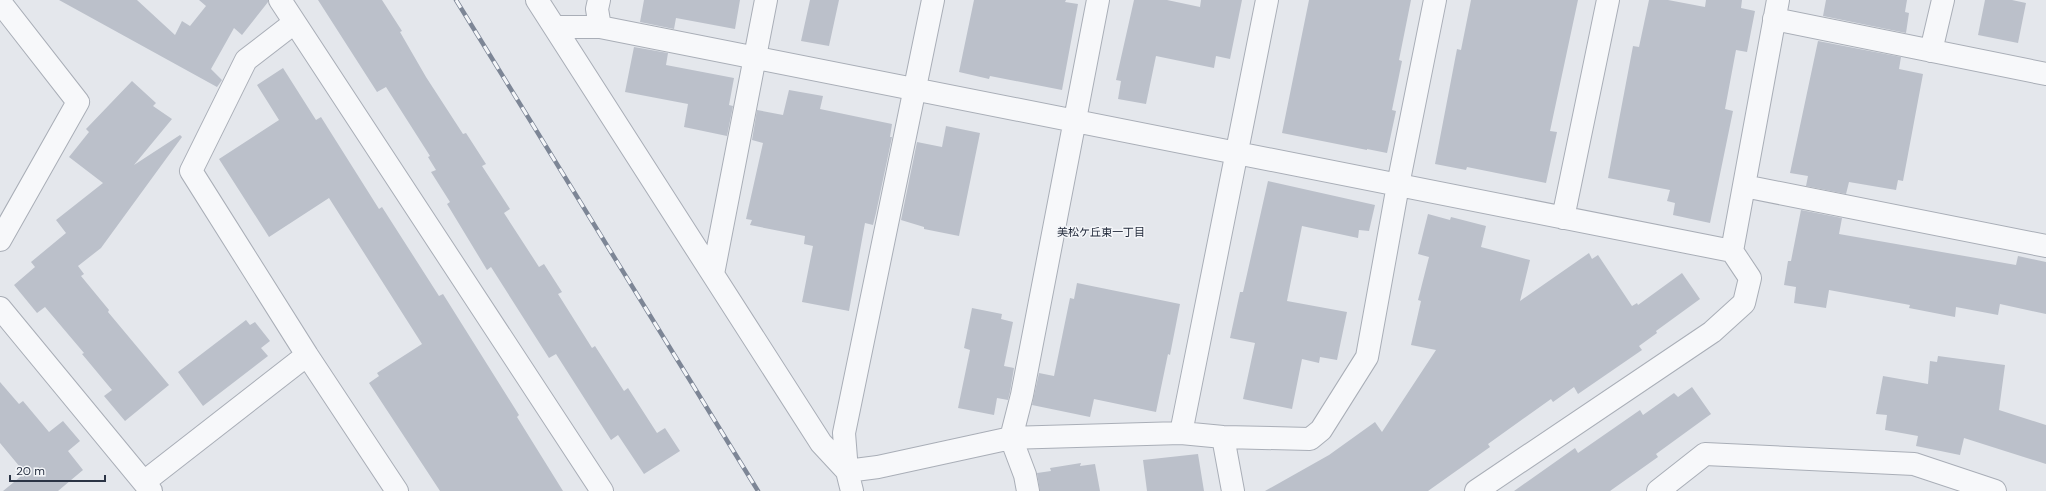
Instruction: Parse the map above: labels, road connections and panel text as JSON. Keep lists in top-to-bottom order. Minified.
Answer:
{"districts":["美松ケ丘東一丁目"],"scale_bar":"20 m"}
